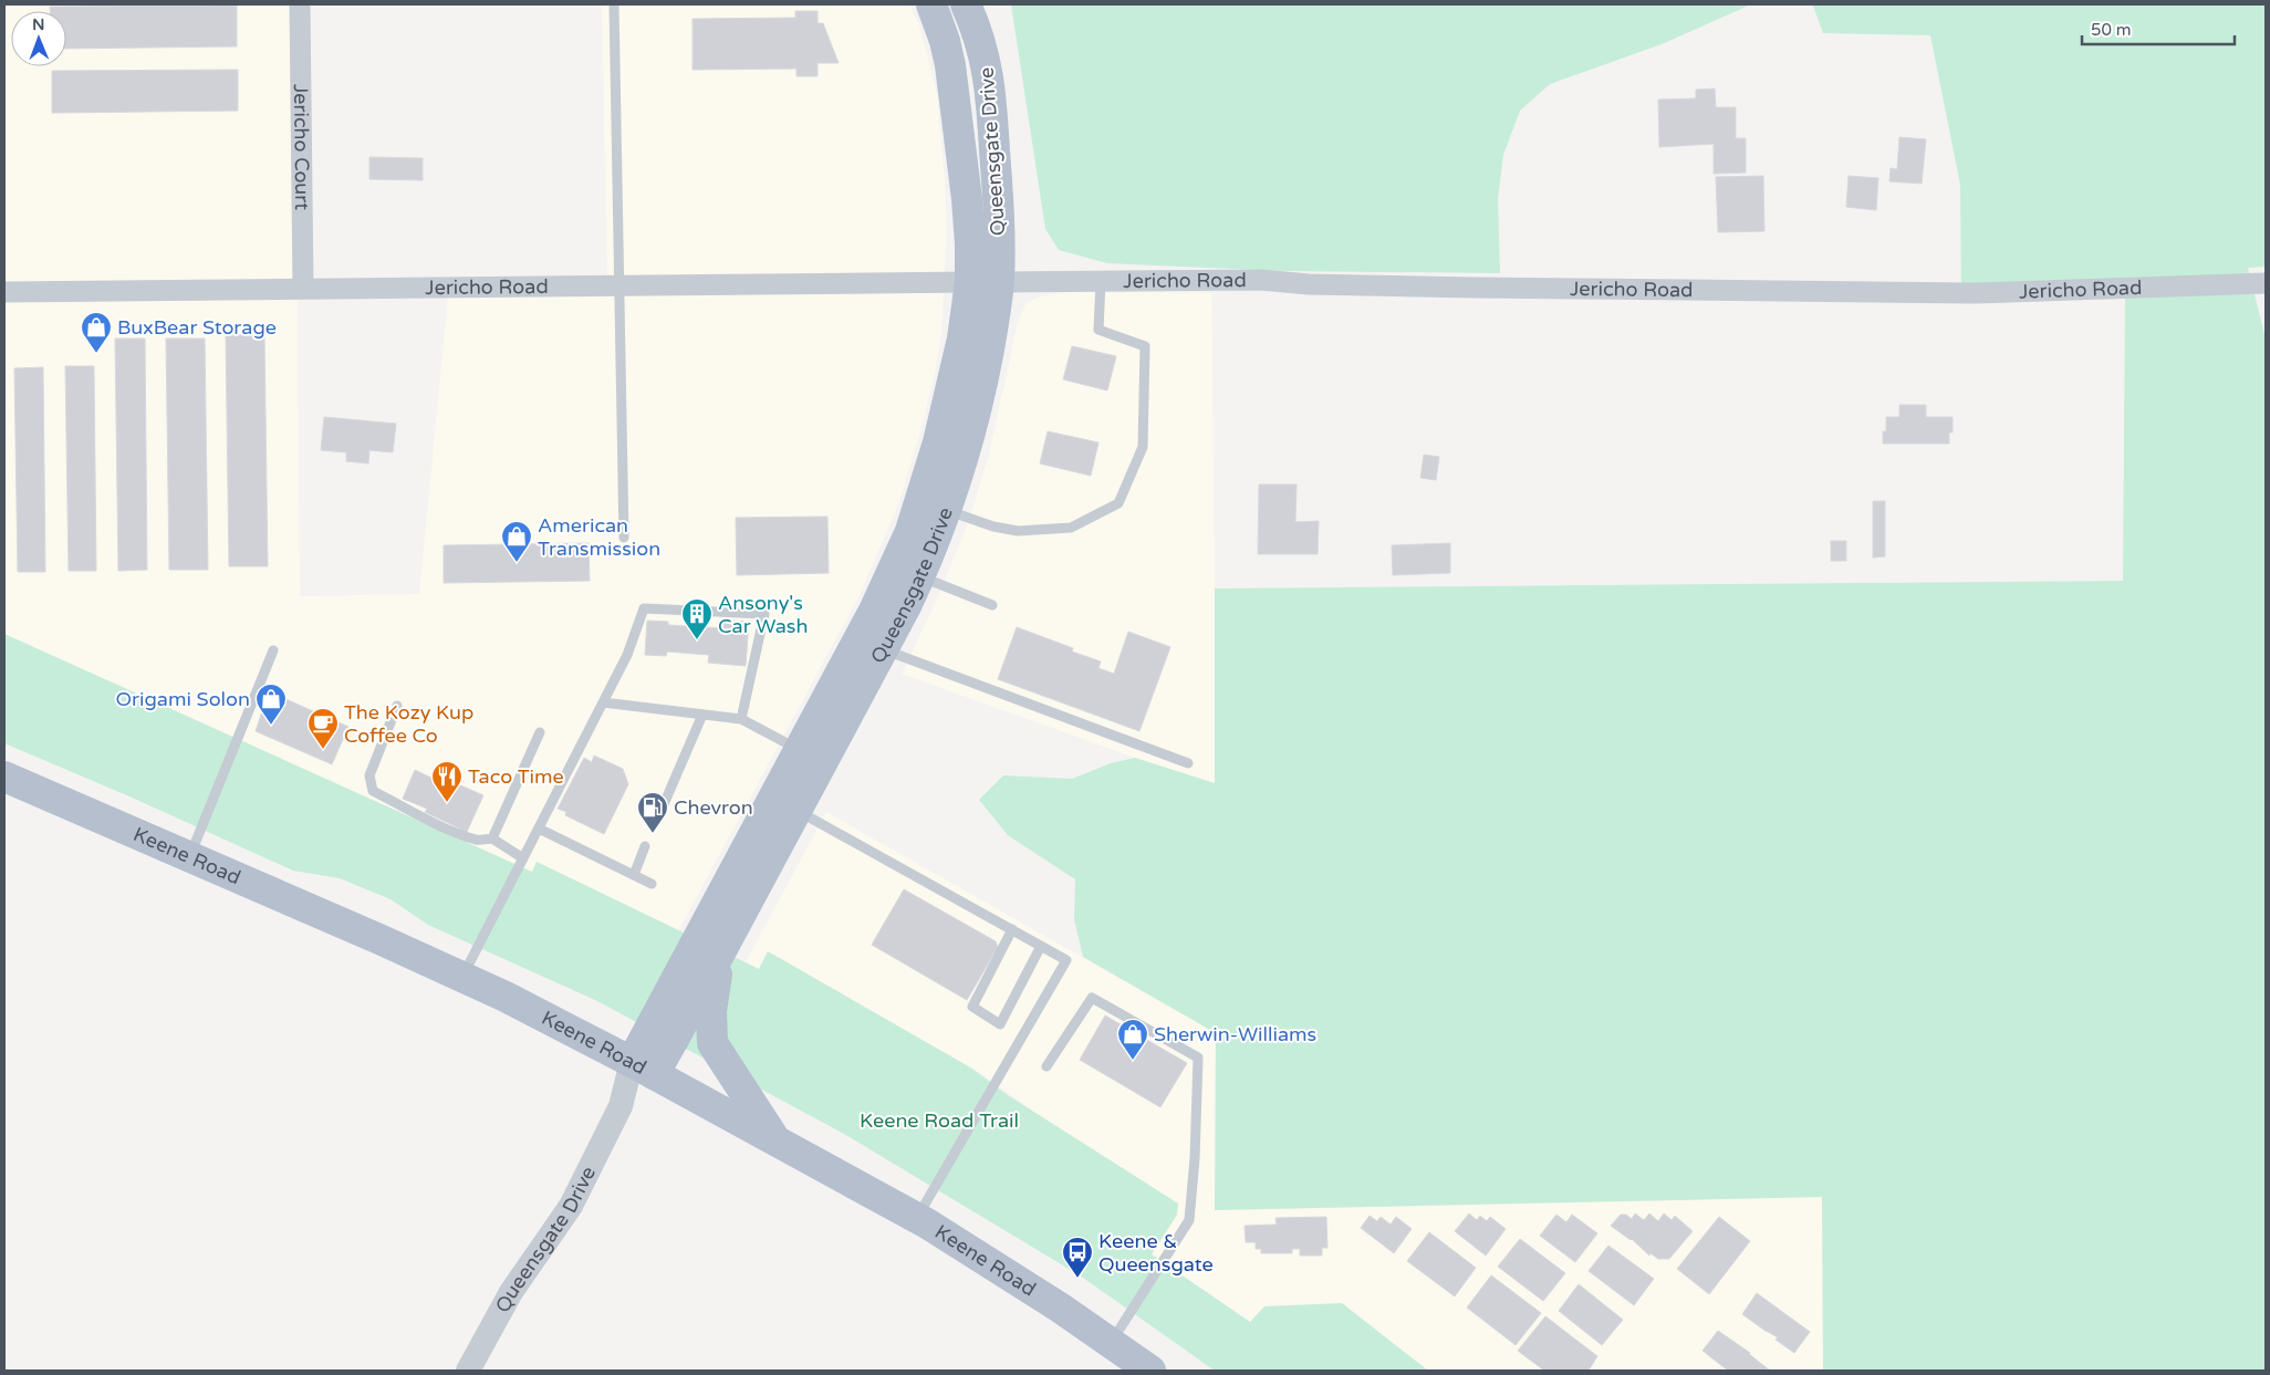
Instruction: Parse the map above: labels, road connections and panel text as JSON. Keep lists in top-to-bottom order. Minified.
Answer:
{"streets":{"main road":["Queensgate Drive","Keene Road"],"street":["Jericho Court","Jericho Road"]},"crossings":[["Jericho Court","Jericho Road"],["Queensgate Drive","Jericho Road"],["Queensgate Drive","Keene Road"]],"parks":["Keene Road Trail"],"places":{"shop":["BuxBear Storage","American Transmission","Origami Solon","Sherwin-Williams"],"building":["Ansony's Car Wash"],"cafe":["The Kozy Kup Coffee Co"],"restaurant":["Taco Time"],"fuel station":["Chevron"],"bus stop":["Keene & Queensgate"]},"scale_bar":"50 m","north":"top"}
